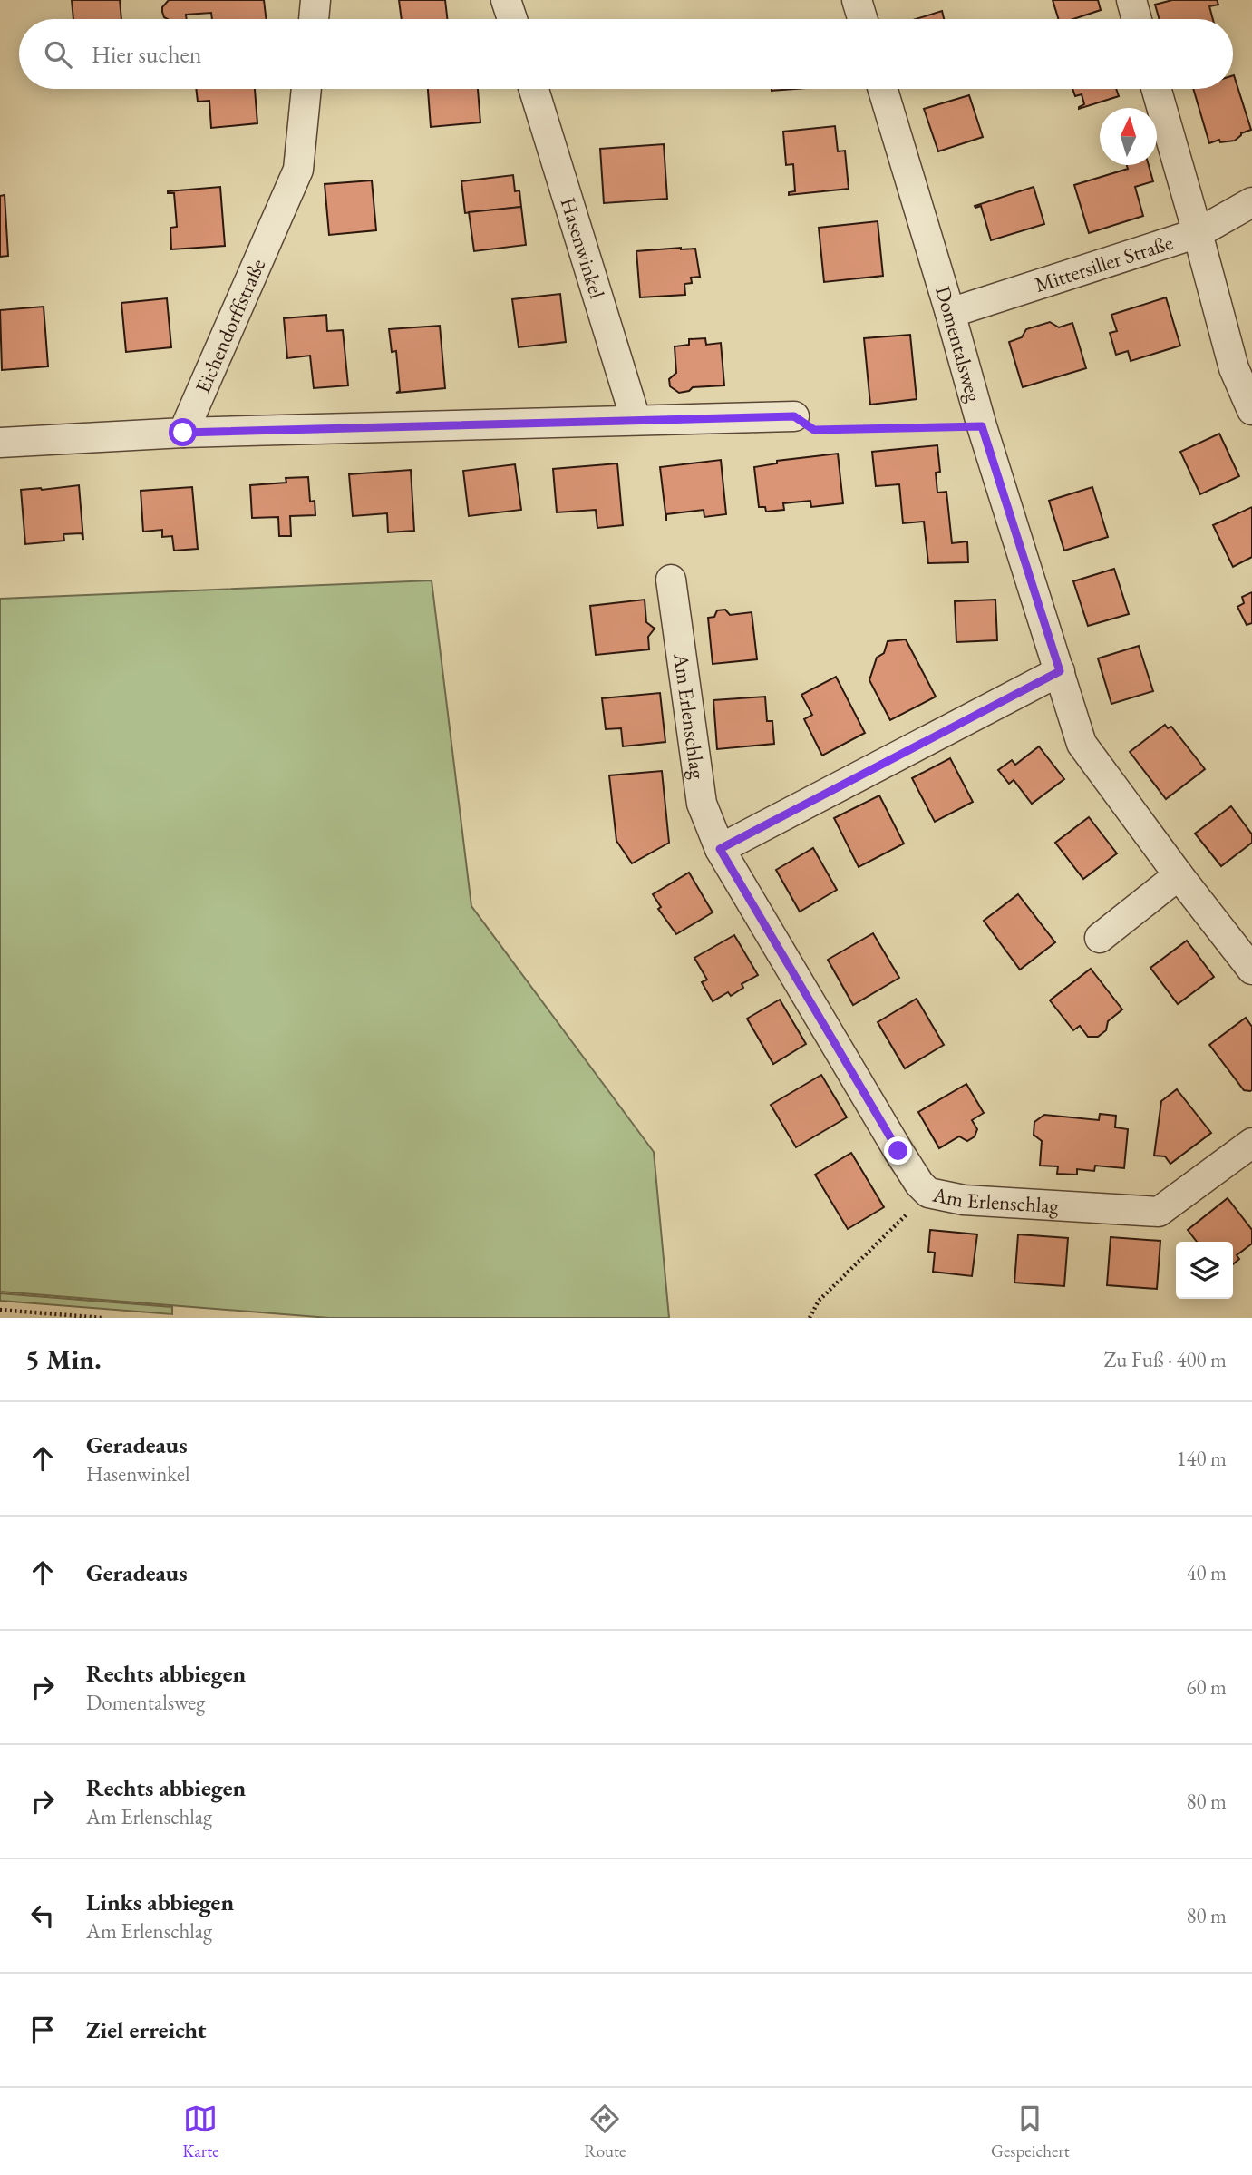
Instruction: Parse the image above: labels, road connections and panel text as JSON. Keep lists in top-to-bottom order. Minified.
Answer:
{"streets":{"street":["Hasenwinkel","Mittersiller Straße","Eichendorffstraße","Domentalsweg","Am Erlenschlag"]},"crossings":[["Mittersiller Straße","Domentalsweg"]],"north":"top","page":{"search":"Hier suchen","heading":["5 Min.","Zu Fuß · 400 m"],"list":[["Geradeaus","Hasenwinkel","140 m"],["Geradeaus","40 m"],["Rechts abbiegen","Domentalsweg","60 m"],["Rechts abbiegen","Am Erlenschlag","80 m"],["Links abbiegen","Am Erlenschlag","80 m"],"Ziel erreicht"],"nav":["Karte","Route","Gespeichert"]}}
